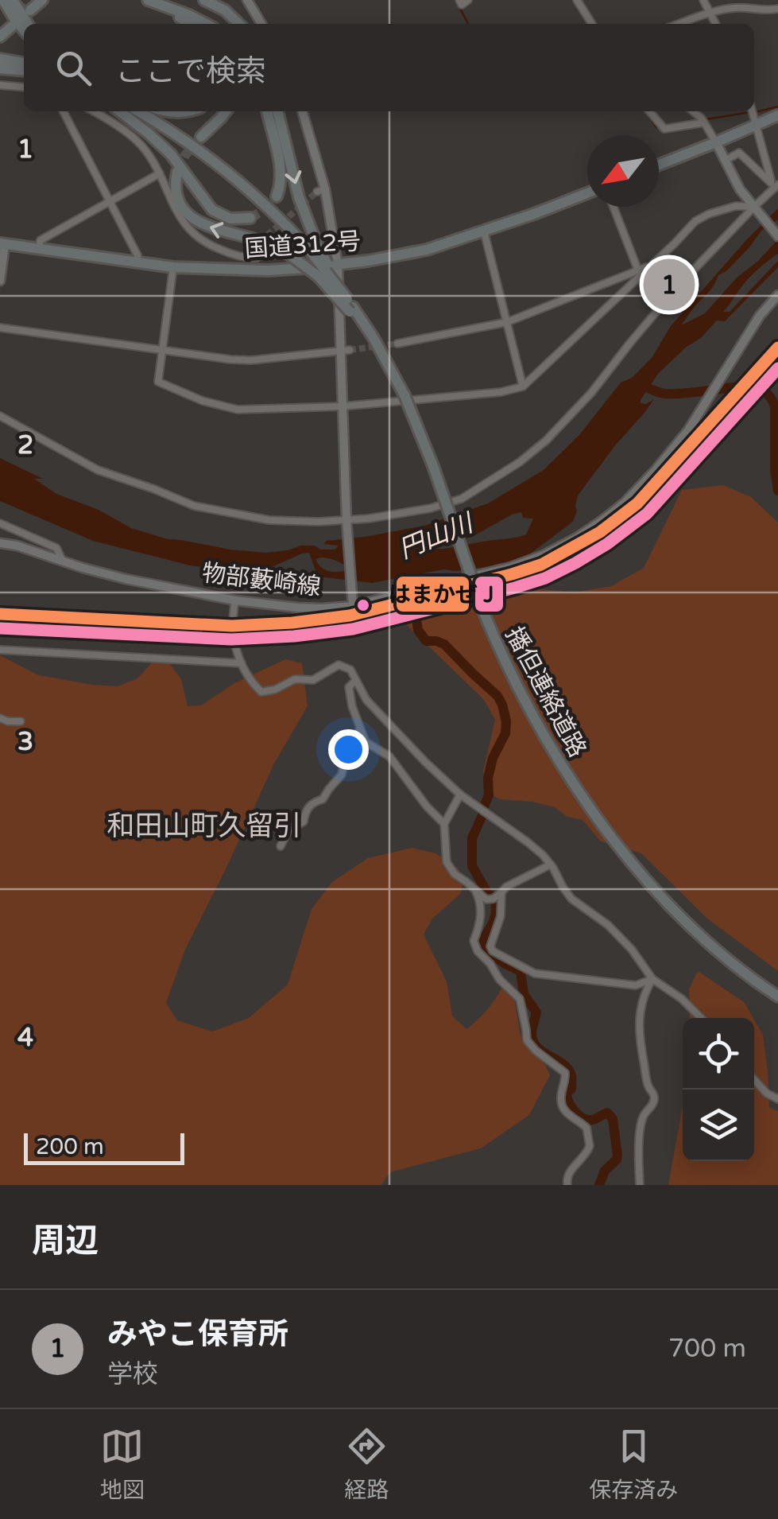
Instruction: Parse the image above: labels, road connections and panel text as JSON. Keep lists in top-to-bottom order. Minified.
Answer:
{"streets":{"highway":["国道312号","播但連絡道路"],"main road":["物部藪崎線"]},"districts":["和田山町久留引"],"water":["円山川"],"lines":["transit line はまかぜ","transit line J"],"scale_bar":"200 m","north":"bottom left","page":{"search":"ここで検索","pins":"1","scale":"200 m","heading":"周辺","list":[{"mark":"1","name":"みやこ保育所","note":"学校","value":"700 m"}],"nav":["地図","経路","保存済み"]},"grid":{"rows":["1","2","3","4"]}}
